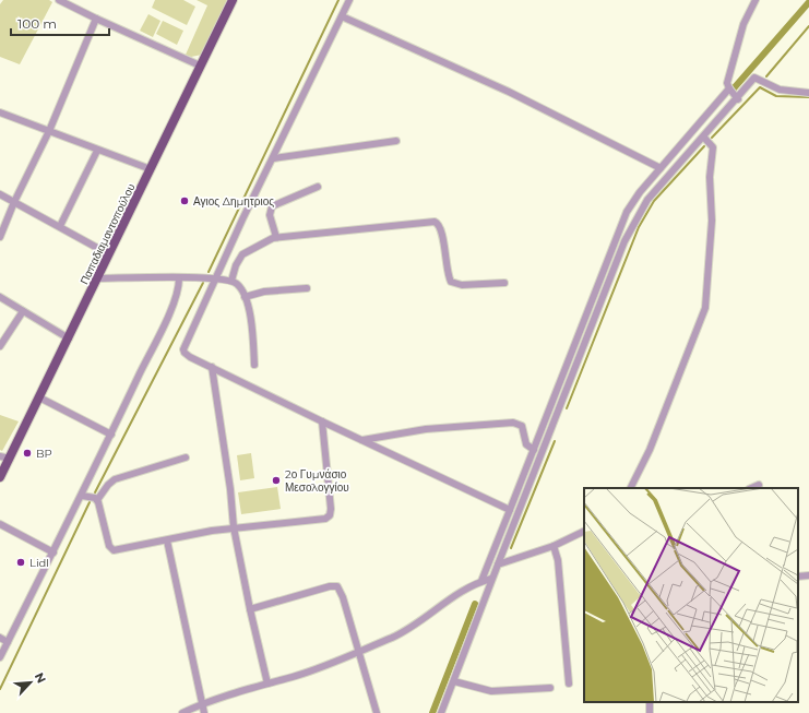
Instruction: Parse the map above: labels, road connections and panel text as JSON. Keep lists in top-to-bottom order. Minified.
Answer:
{"streets":{"main road":["Παπαδιαμαντοπούλου"]},"places":["Αγιος Δημητριος","BP","2ο Γυμνάσιο Μεσολογγίου","Lidl"],"scale_bar":"100 m","north":"top right"}
